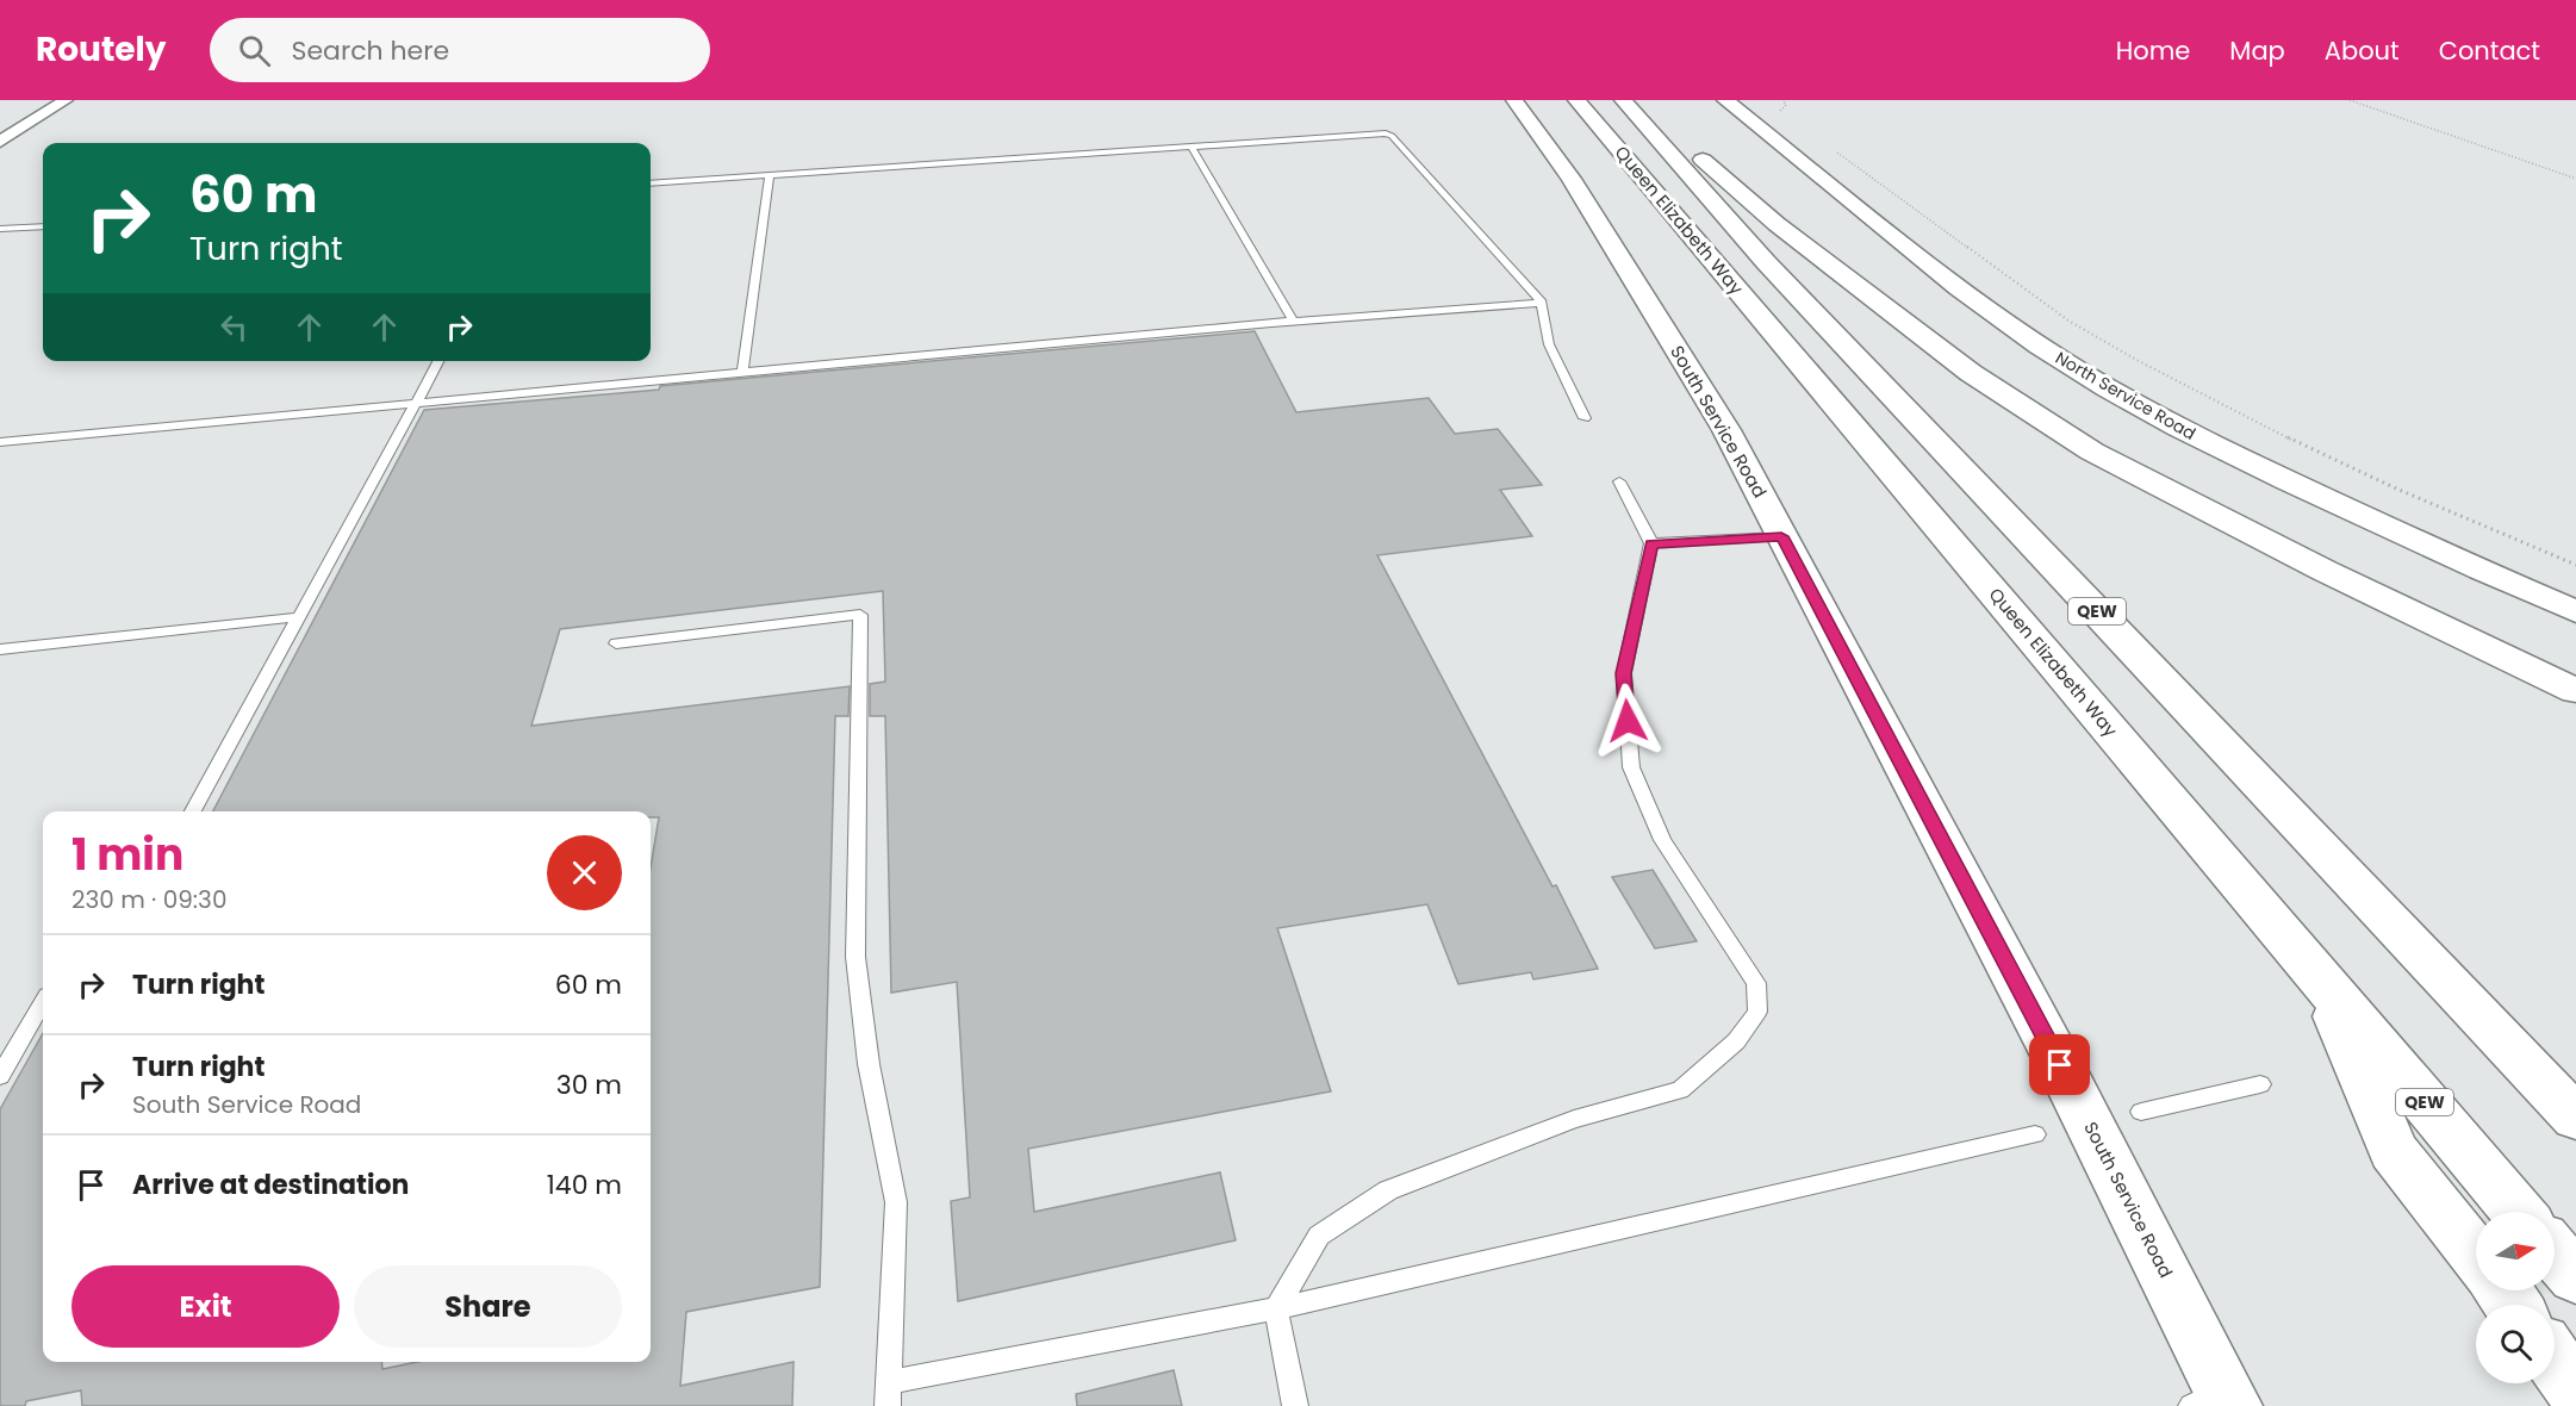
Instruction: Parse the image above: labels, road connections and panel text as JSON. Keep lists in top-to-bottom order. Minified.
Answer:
{"streets":{"main road":["Queen Elizabeth Way","North Service Road","South Service Road","QEW"]},"north":"right","page":{"header":"Routely","search":"Search here","nav":["Home","Map","About","Contact"],"turn":["60 m","Turn right"],"heading":["1 min","230 m · 09:30"],"list":[{"name":"Turn right","value":"60 m"},{"name":"Turn right","note":"South Service Road","value":"30 m"},{"name":"Arrive at destination","value":"140 m"}],"buttons":["Exit","Share"]}}
